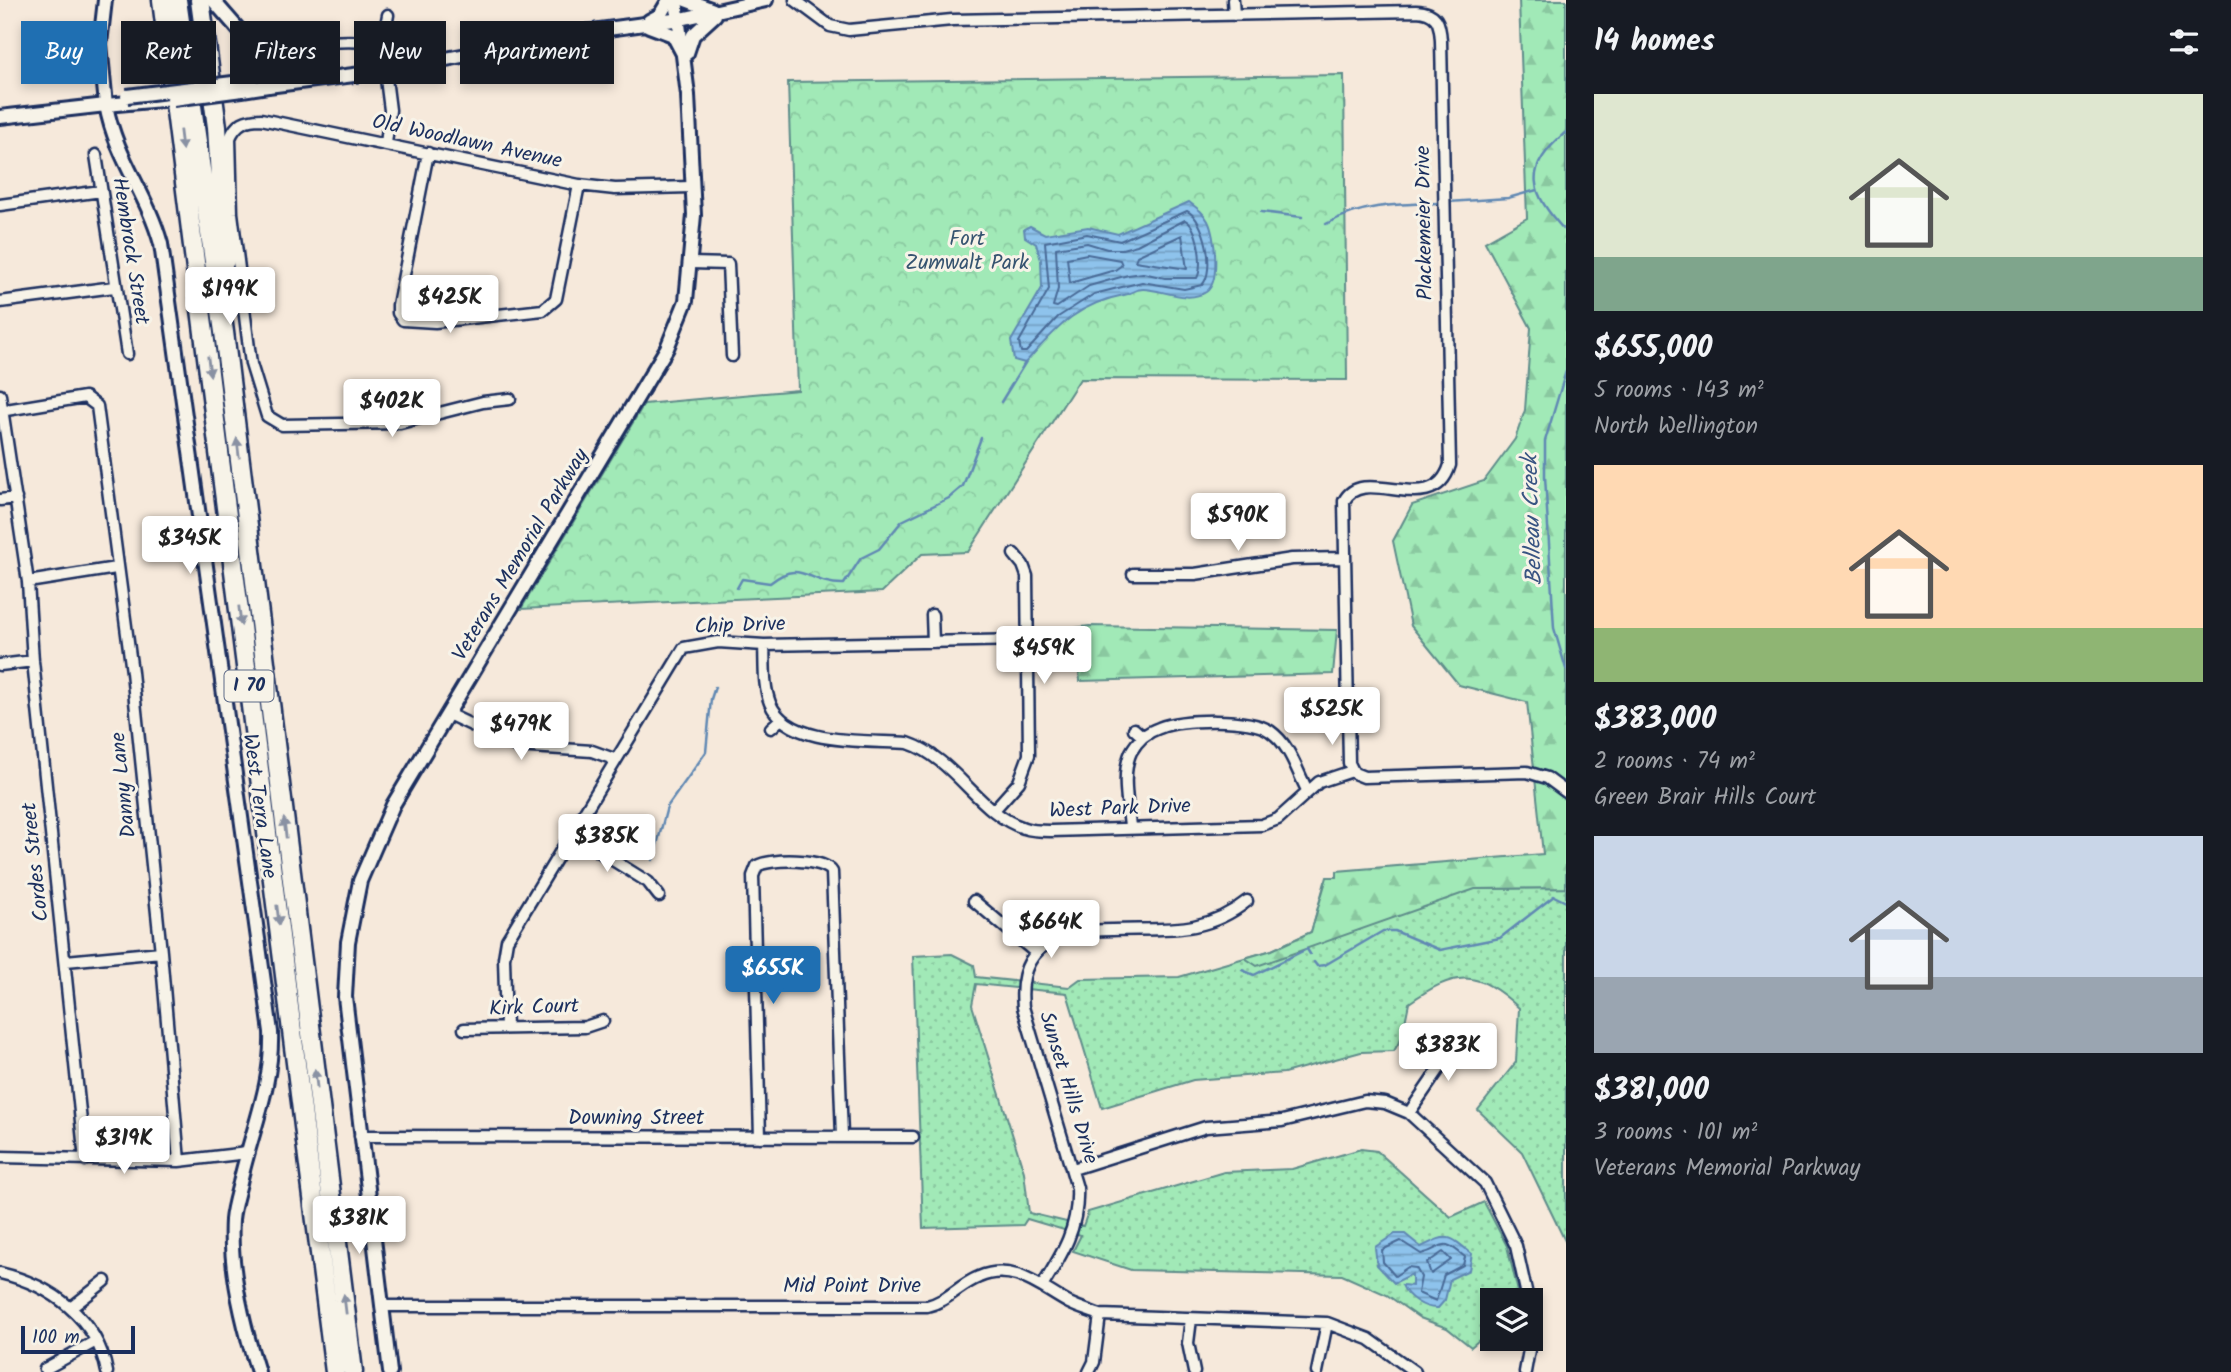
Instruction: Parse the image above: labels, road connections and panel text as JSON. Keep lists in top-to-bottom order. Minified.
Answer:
{"streets":{"highway":["I 70"],"street":["Old Woodlawn Avenue","Plackemeier Drive","Hembrock Street","Veterans Memorial Parkway","Chip Drive","Danny Lane","West Terra Lane","West Park Drive","Cordes Street","Kirk Court","Sunset Hills Drive","Downing Street","Mid Point Drive"]},"crossings":[["Old Woodlawn Avenue","Veterans Memorial Parkway"],["Plackemeier Drive","West Park Drive"],["Veterans Memorial Parkway","Downing Street"],["Veterans Memorial Parkway","Mid Point Drive"],["Chip Drive","Kirk Court"],["Danny Lane","Cordes Street"],["Sunset Hills Drive","Mid Point Drive"]],"water":["Belleau Creek"],"parks":["Fort Zumwalt Park"],"scale_bar":"100 m","page":{"heading":"14 homes","chip":["Buy","Rent","Filters","New","Apartment"],"list":[{"name":"$655,000","note":"5 rooms · 143 m² · North Wellington"},{"name":"$383,000","note":"2 rooms · 74 m² · Green Brair Hills Court"},{"name":"$381,000","note":"3 rooms · 101 m² · Veterans Memorial Parkway"}],"price":["$199K","$425K","$402K","$590K","$345K","$459K","$525K","$479K","$385K","$664K","$655K","$383K","$319K","$381K"],"scale":"100 m"}}
